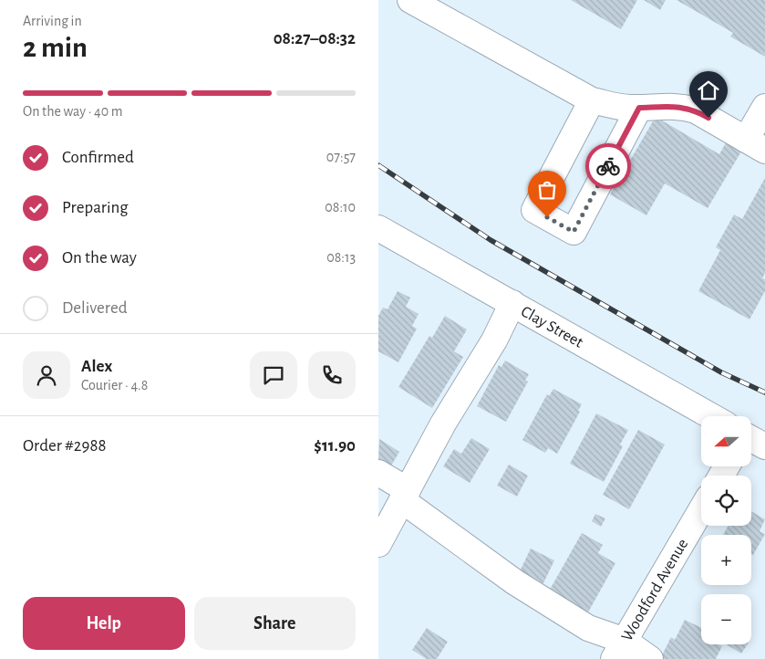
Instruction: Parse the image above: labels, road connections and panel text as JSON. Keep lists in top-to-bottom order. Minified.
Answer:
{"streets":{"street":["Clay Street","Woodford Avenue"]},"north":"left","page":{"heading":["2 min","Arriving in","08:27–08:32"],"panel":["Alex","Courier · 4.8","Order #2988","$11.90"],"bar":"On the way · 40 m","list":[["Confirmed","07:57"],["Preparing","08:10"],["On the way","08:13"],"Delivered"],"map_buttons":["+","−"],"buttons":["Help","Share"]}}
